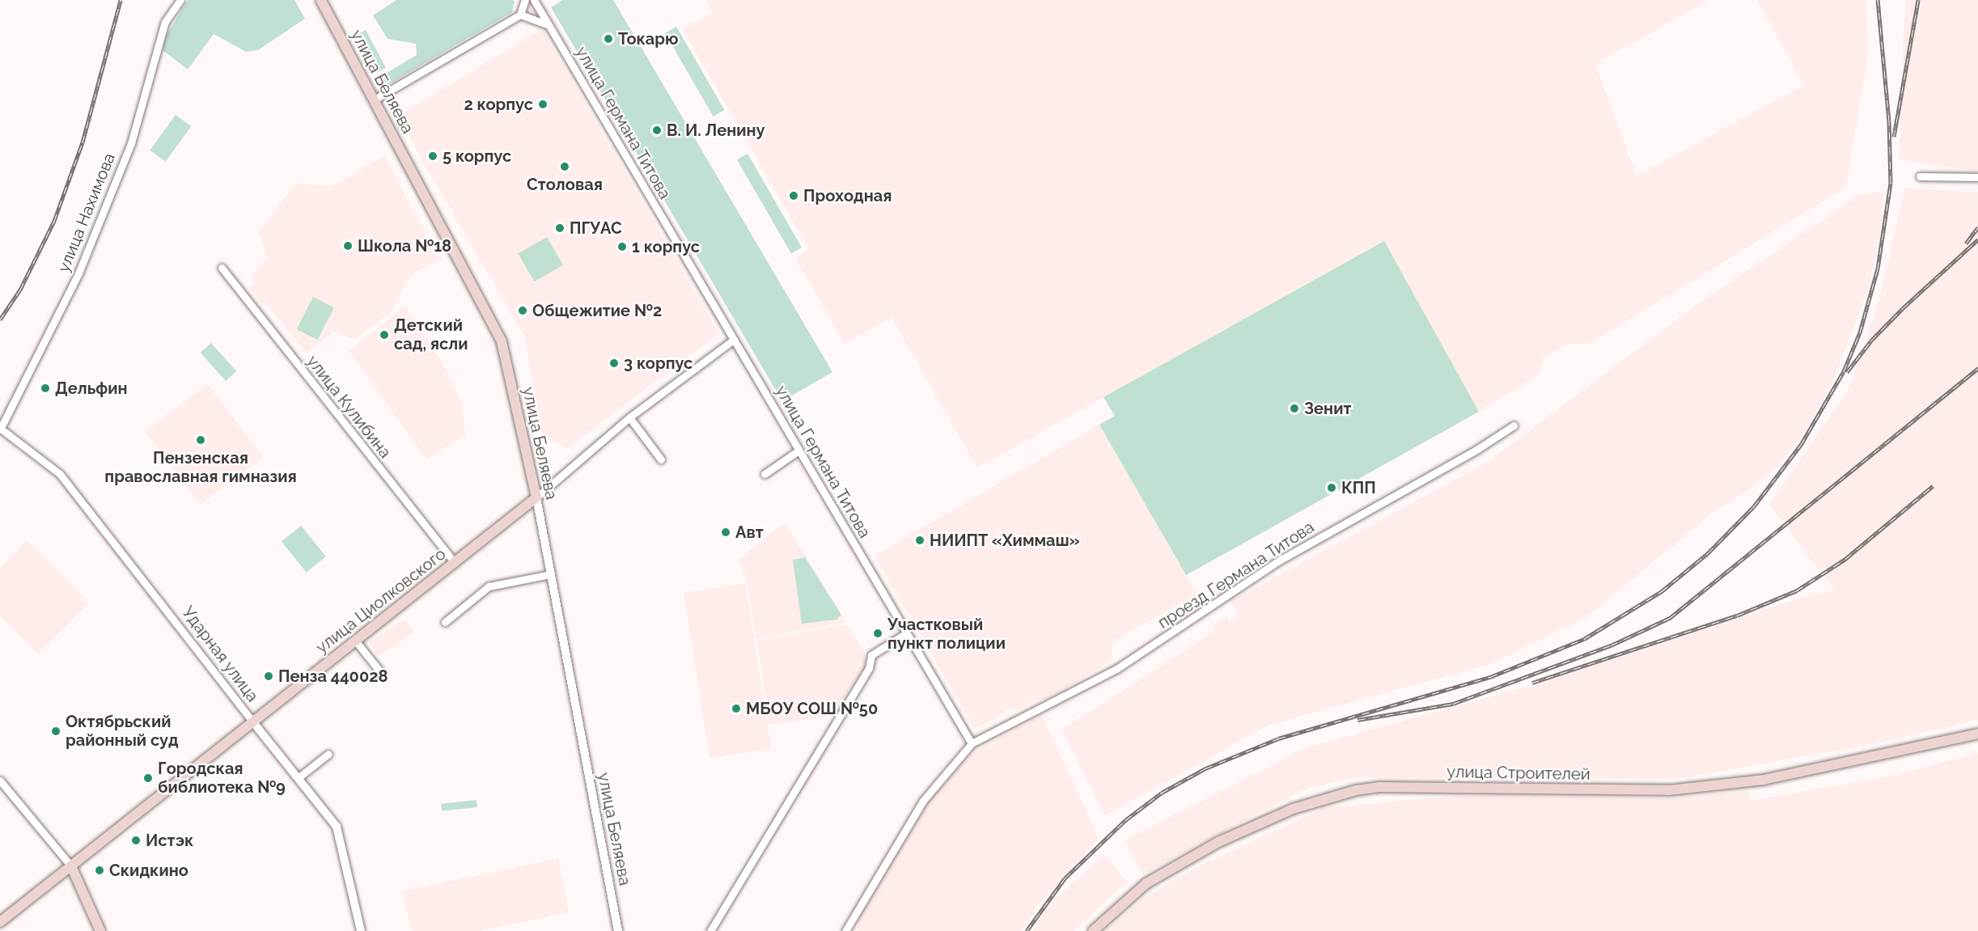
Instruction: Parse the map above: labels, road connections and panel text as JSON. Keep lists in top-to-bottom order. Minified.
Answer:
{"streets":{"main road":["улица Беляева","улица Циолковского","улица Строителей"],"street":["улица Германа Титова","улица Нахимова","улица Кулибина","проезд Германа Титова","Ударная улица"]},"crossings":[["улица Беляева","улица Циолковского"],["улица Германа Титова","проезд Германа Титова"],["улица Германа Титова","улица Циолковского"],["улица Нахимова","Ударная улица"],["улица Кулибина","улица Циолковского"],["улица Циолковского","Ударная улица"]],"places":["Токарю","2 корпус","В. И. Ленину","5 корпус","Столовая","Проходная","ПГУАС","Школа №18","1 корпус","Общежитие №2","Детский сад, ясли","3 корпус","Дельфин","Зенит","Пензенская православная гимназия","КПП","Авт","НИИПТ «Химмаш»","Участковый пункт полиции","Пенза 440028","МБОУ СОШ №50","Октябрьский районный суд","Городская библиотека №9","Истэк","Скидкино"]}
